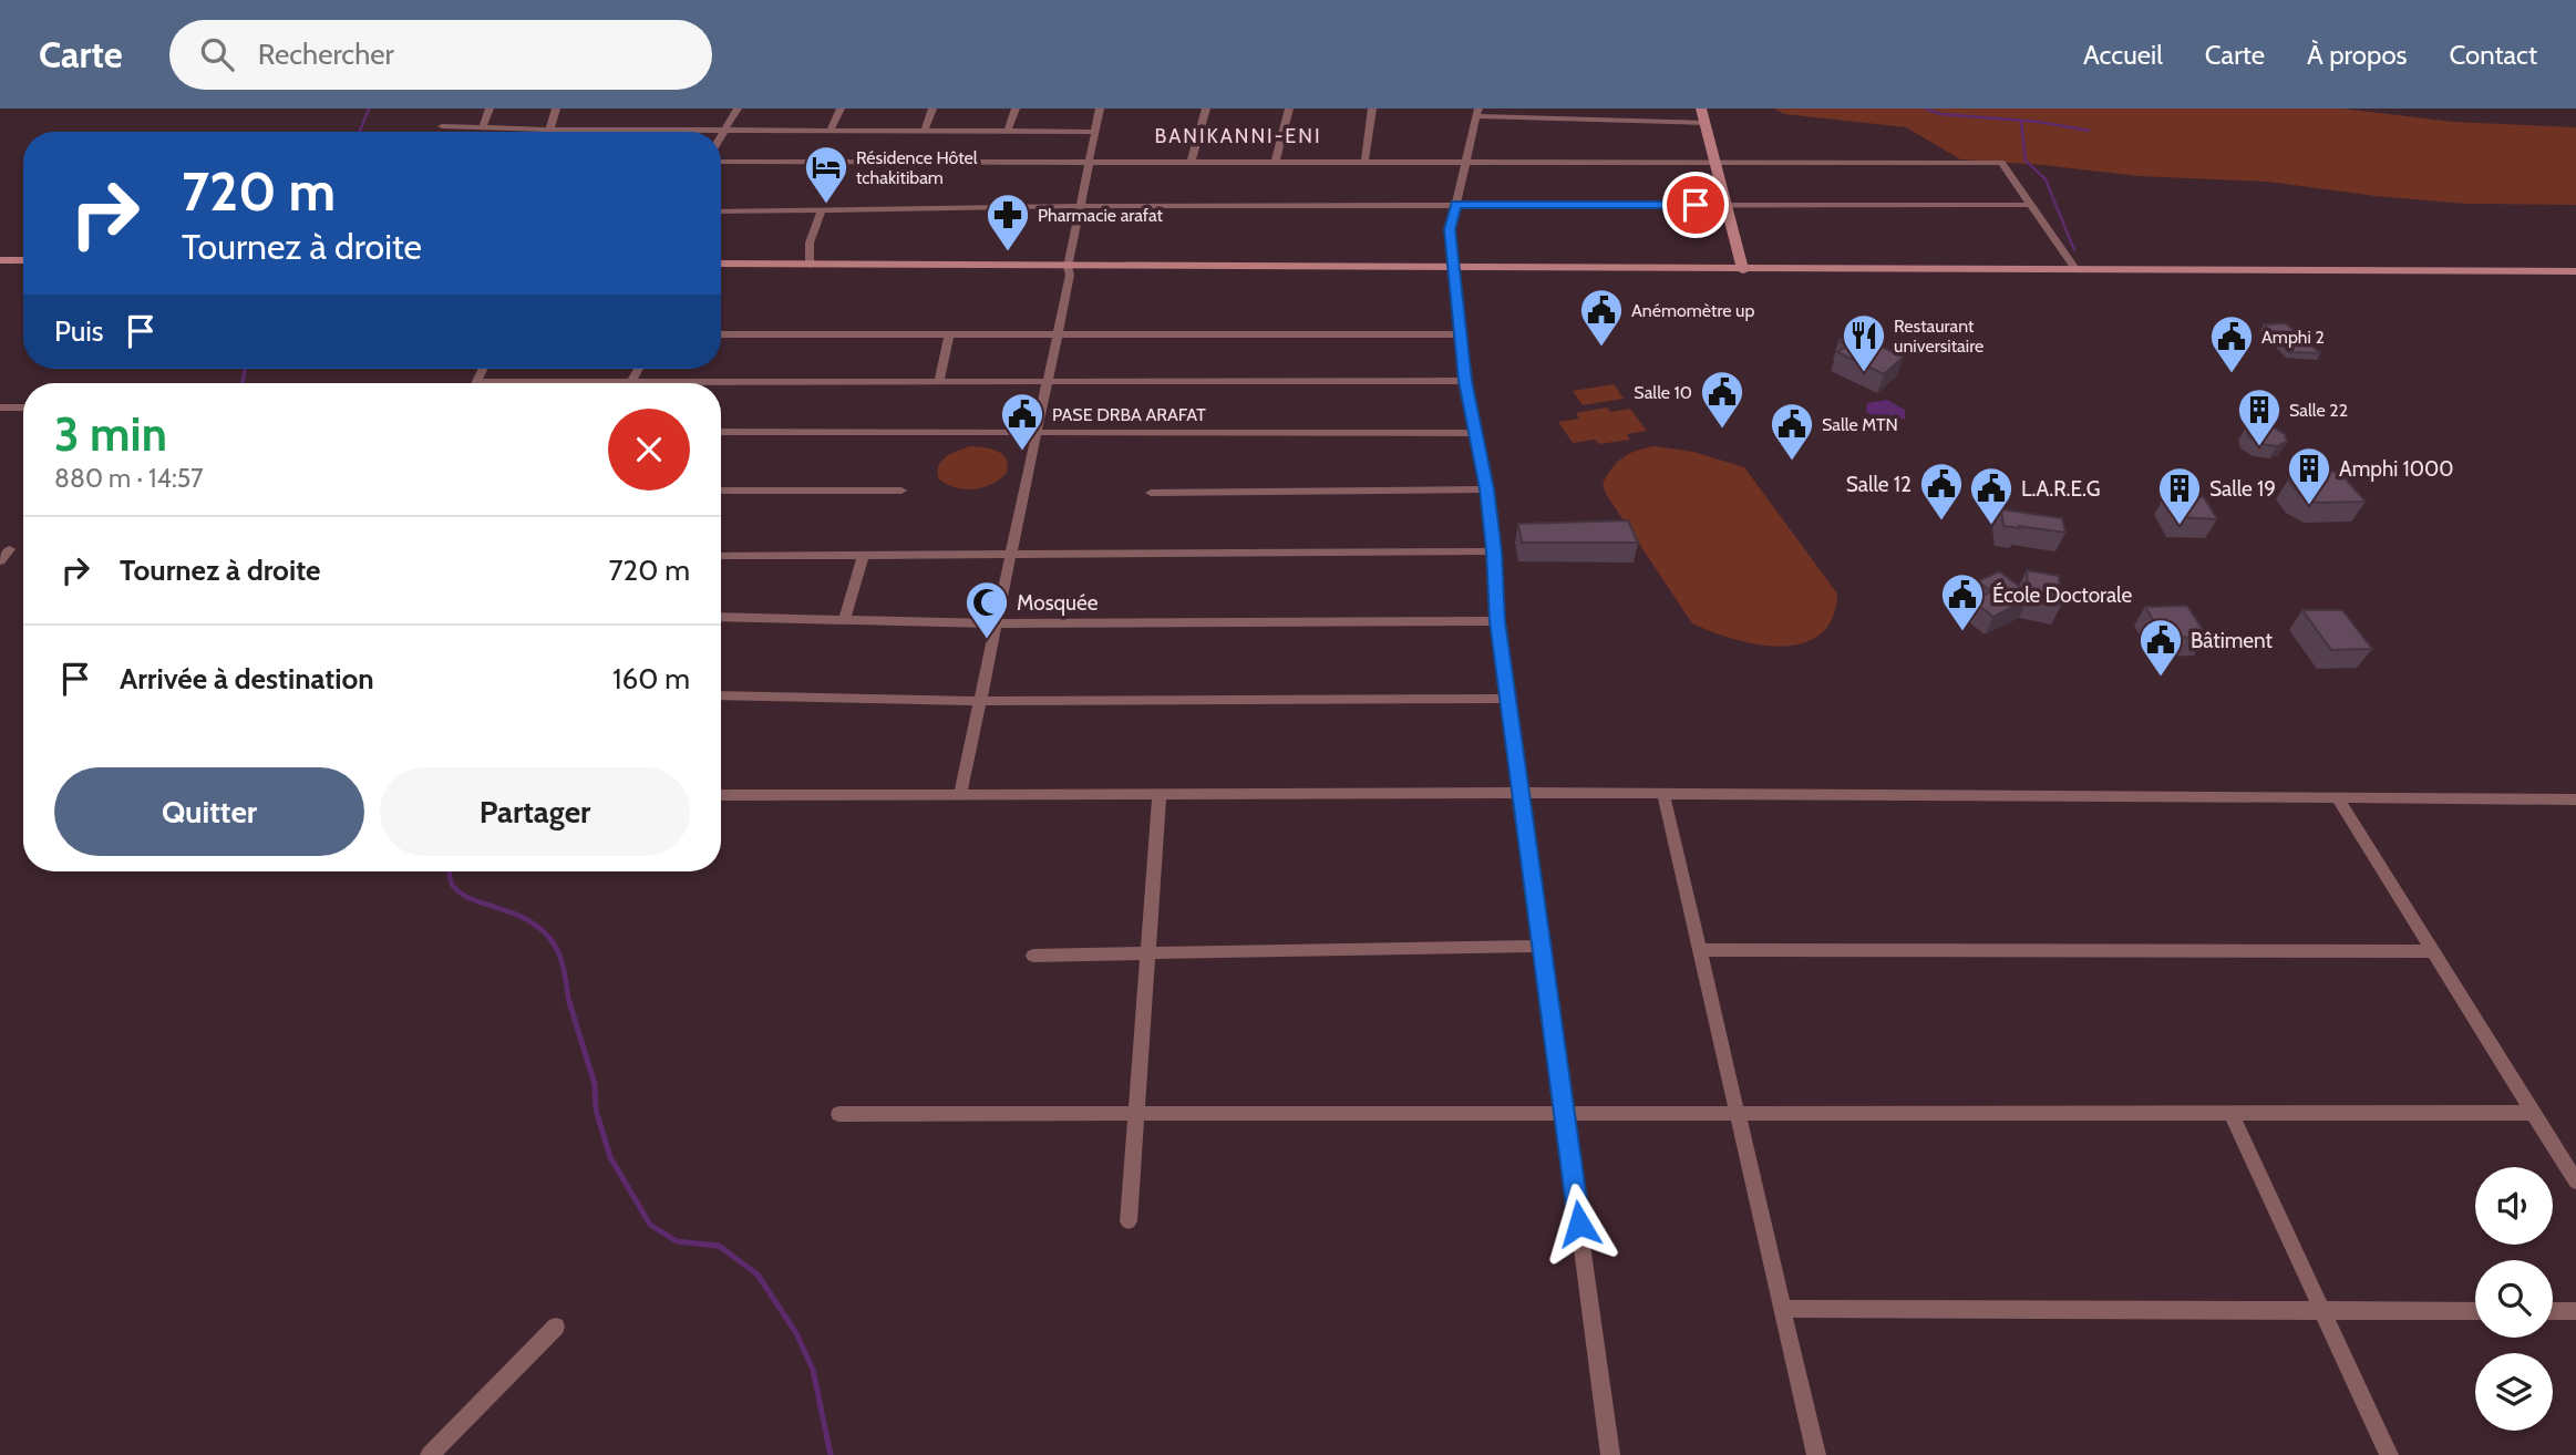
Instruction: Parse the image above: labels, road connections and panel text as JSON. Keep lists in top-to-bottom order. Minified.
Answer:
{"districts":["BANIKANNI-ENI"],"places":{"hotel":["Résidence Hôtel tchakitibam"],"pharmacy":["Pharmacie arafat"],"public building":["Anémomètre up","Amphi 2","Salle 10","PASE DRBA ARAFAT","Salle MTN","Salle 12","L.A.R.E.G","École Doctorale","Bâtiment"],"restaurant":["Restaurant universitaire"],"building":["Salle 22","Amphi 1000","Salle 19"],"mosque":["Mosquée"]},"page":{"header":"Carte","search":"Rechercher","nav":["Accueil","Carte","À propos","Contact"],"turn":["720 m","Tournez à droite"],"then":"Puis","heading":["3 min","880 m · 14:57"],"list":[{"name":"Tournez à droite","value":"720 m"},{"name":"Arrivée à destination","value":"160 m"}],"buttons":["Quitter","Partager"]}}
